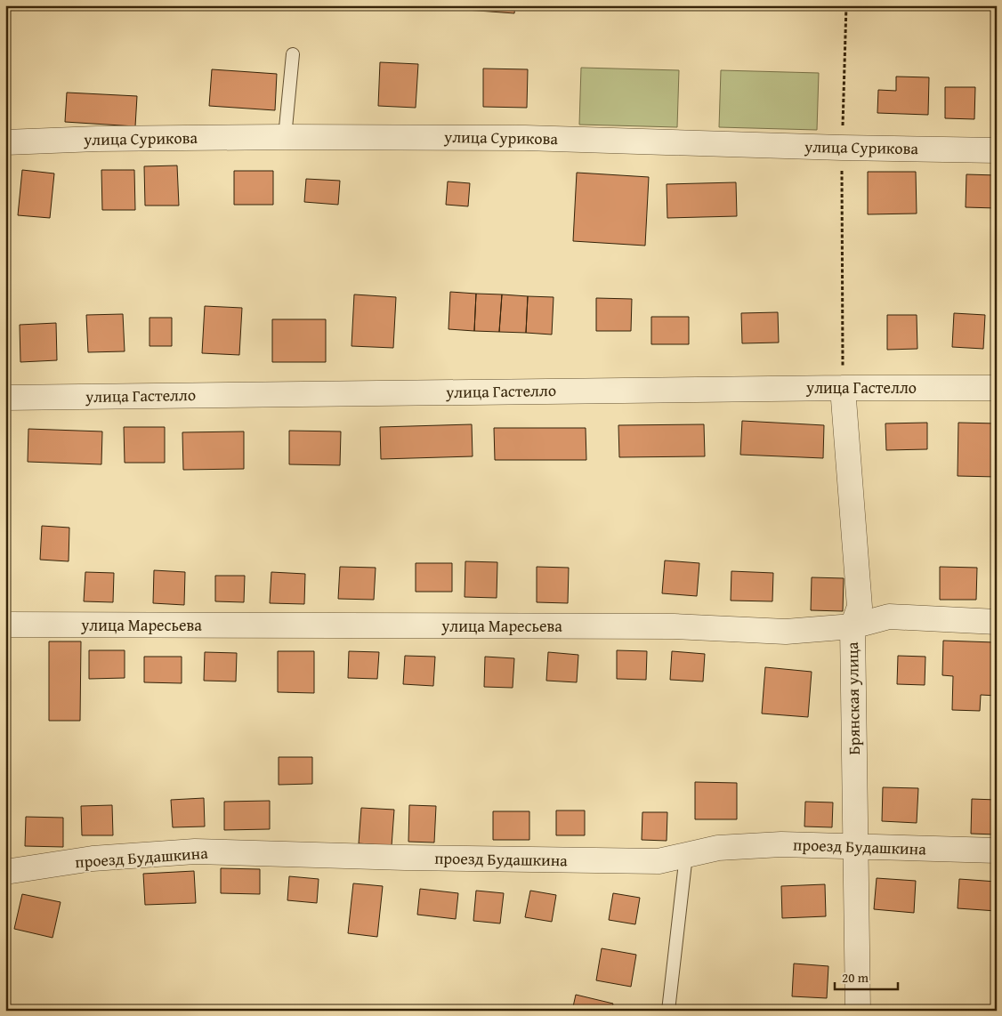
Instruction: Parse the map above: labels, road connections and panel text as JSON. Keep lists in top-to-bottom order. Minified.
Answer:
{"streets":{"street":["улица Сурикова","улица Гастелло","улица Маресьева","Брянская улица","проезд Будашкина"]},"crossings":[["улица Гастелло","Брянская улица"],["улица Маресьева","Брянская улица"],["Брянская улица","проезд Будашкина"]],"scale_bar":"20 m"}
